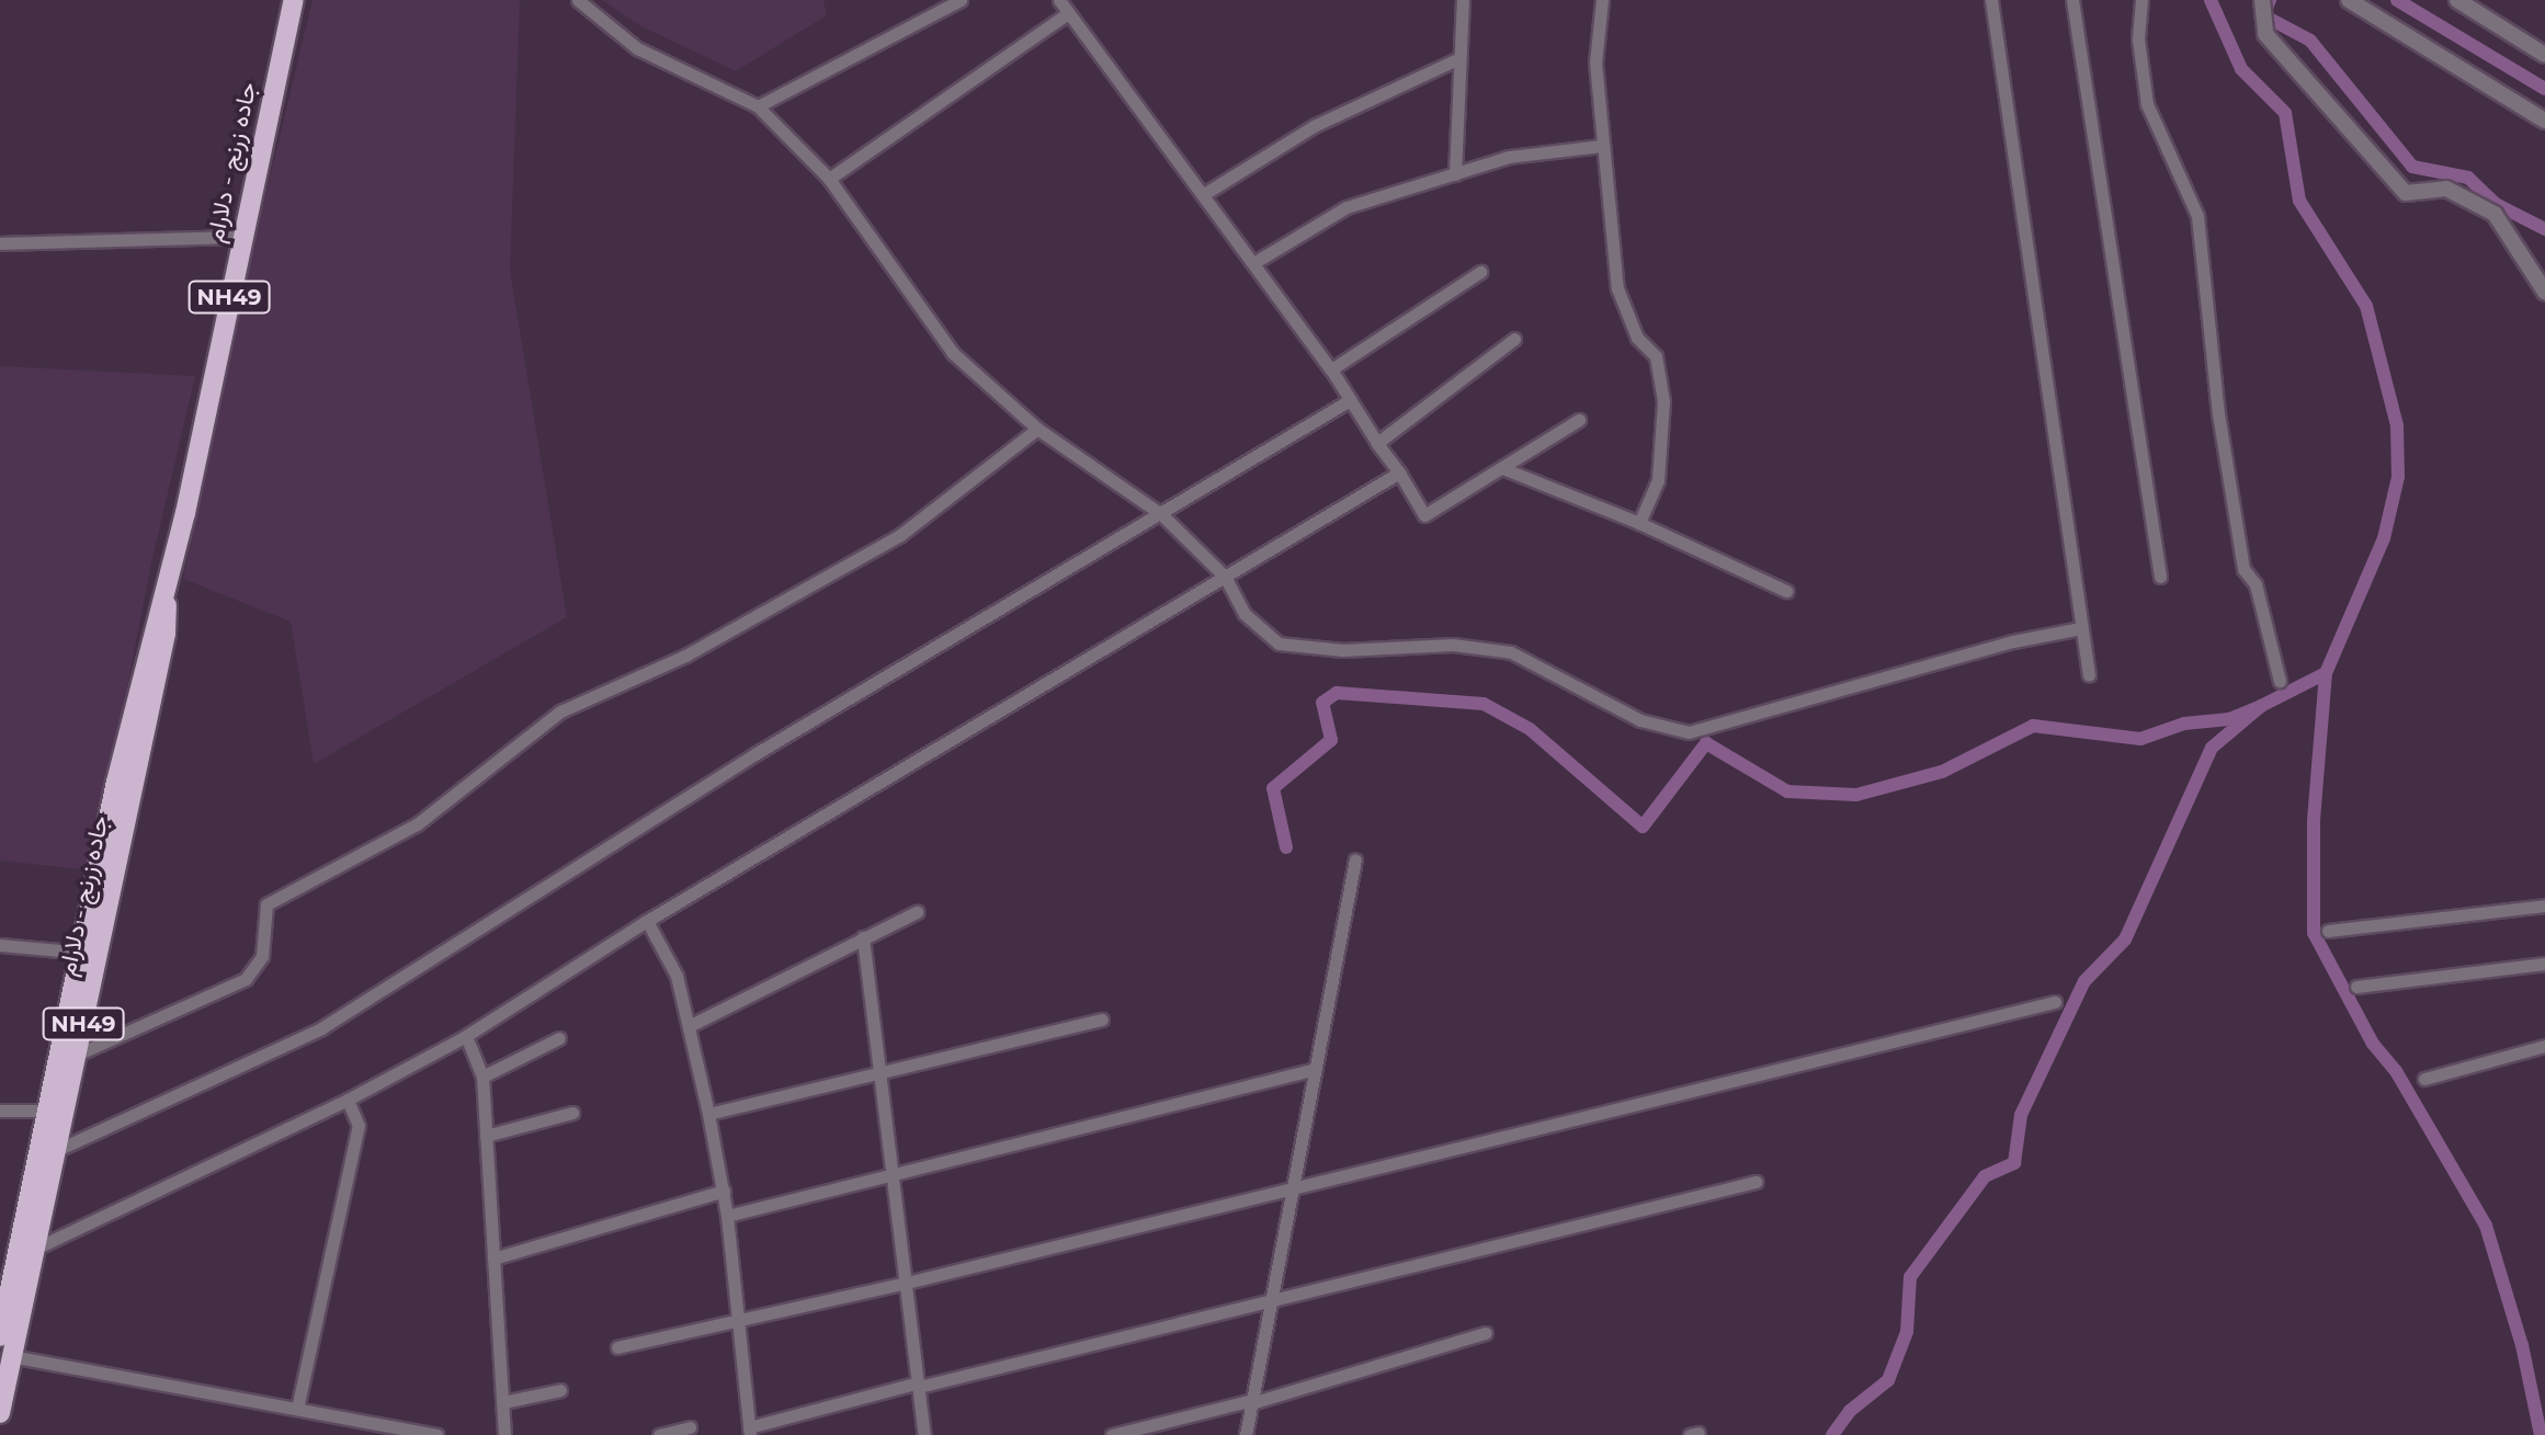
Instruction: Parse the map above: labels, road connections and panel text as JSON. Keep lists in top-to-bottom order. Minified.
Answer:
{"streets":{"highway":["جاده زرنج - دلارام","NH49"]}}
